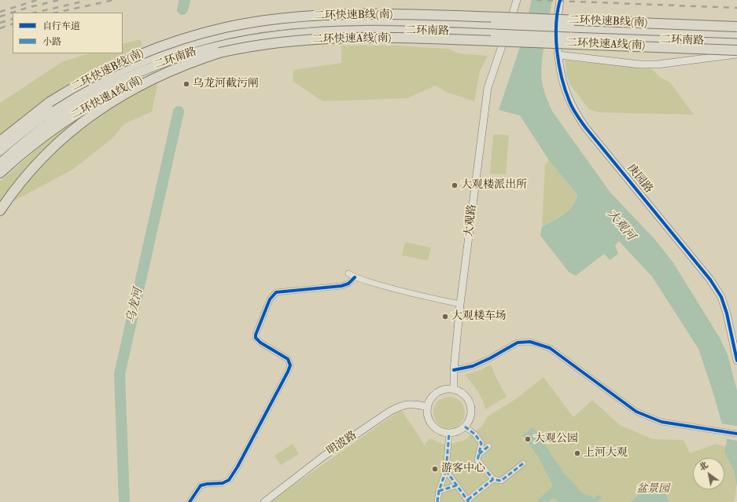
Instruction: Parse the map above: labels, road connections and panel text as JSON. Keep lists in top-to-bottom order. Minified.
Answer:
{"streets":{"highway":["二环快速B线(南)","二环快速A线(南)"],"main road":["二环南路"],"street":["庚园路","大观路","明波路"]},"crossings":[["大观路","明波路"]],"water":["大观河","乌龙河"],"parks":["盆景园"],"places":["乌龙河截污闸","大观楼派出所","大观楼车场","大观公园","上河大观","游客中心"],"legend":["自行车道","小路"],"north":"top left"}
